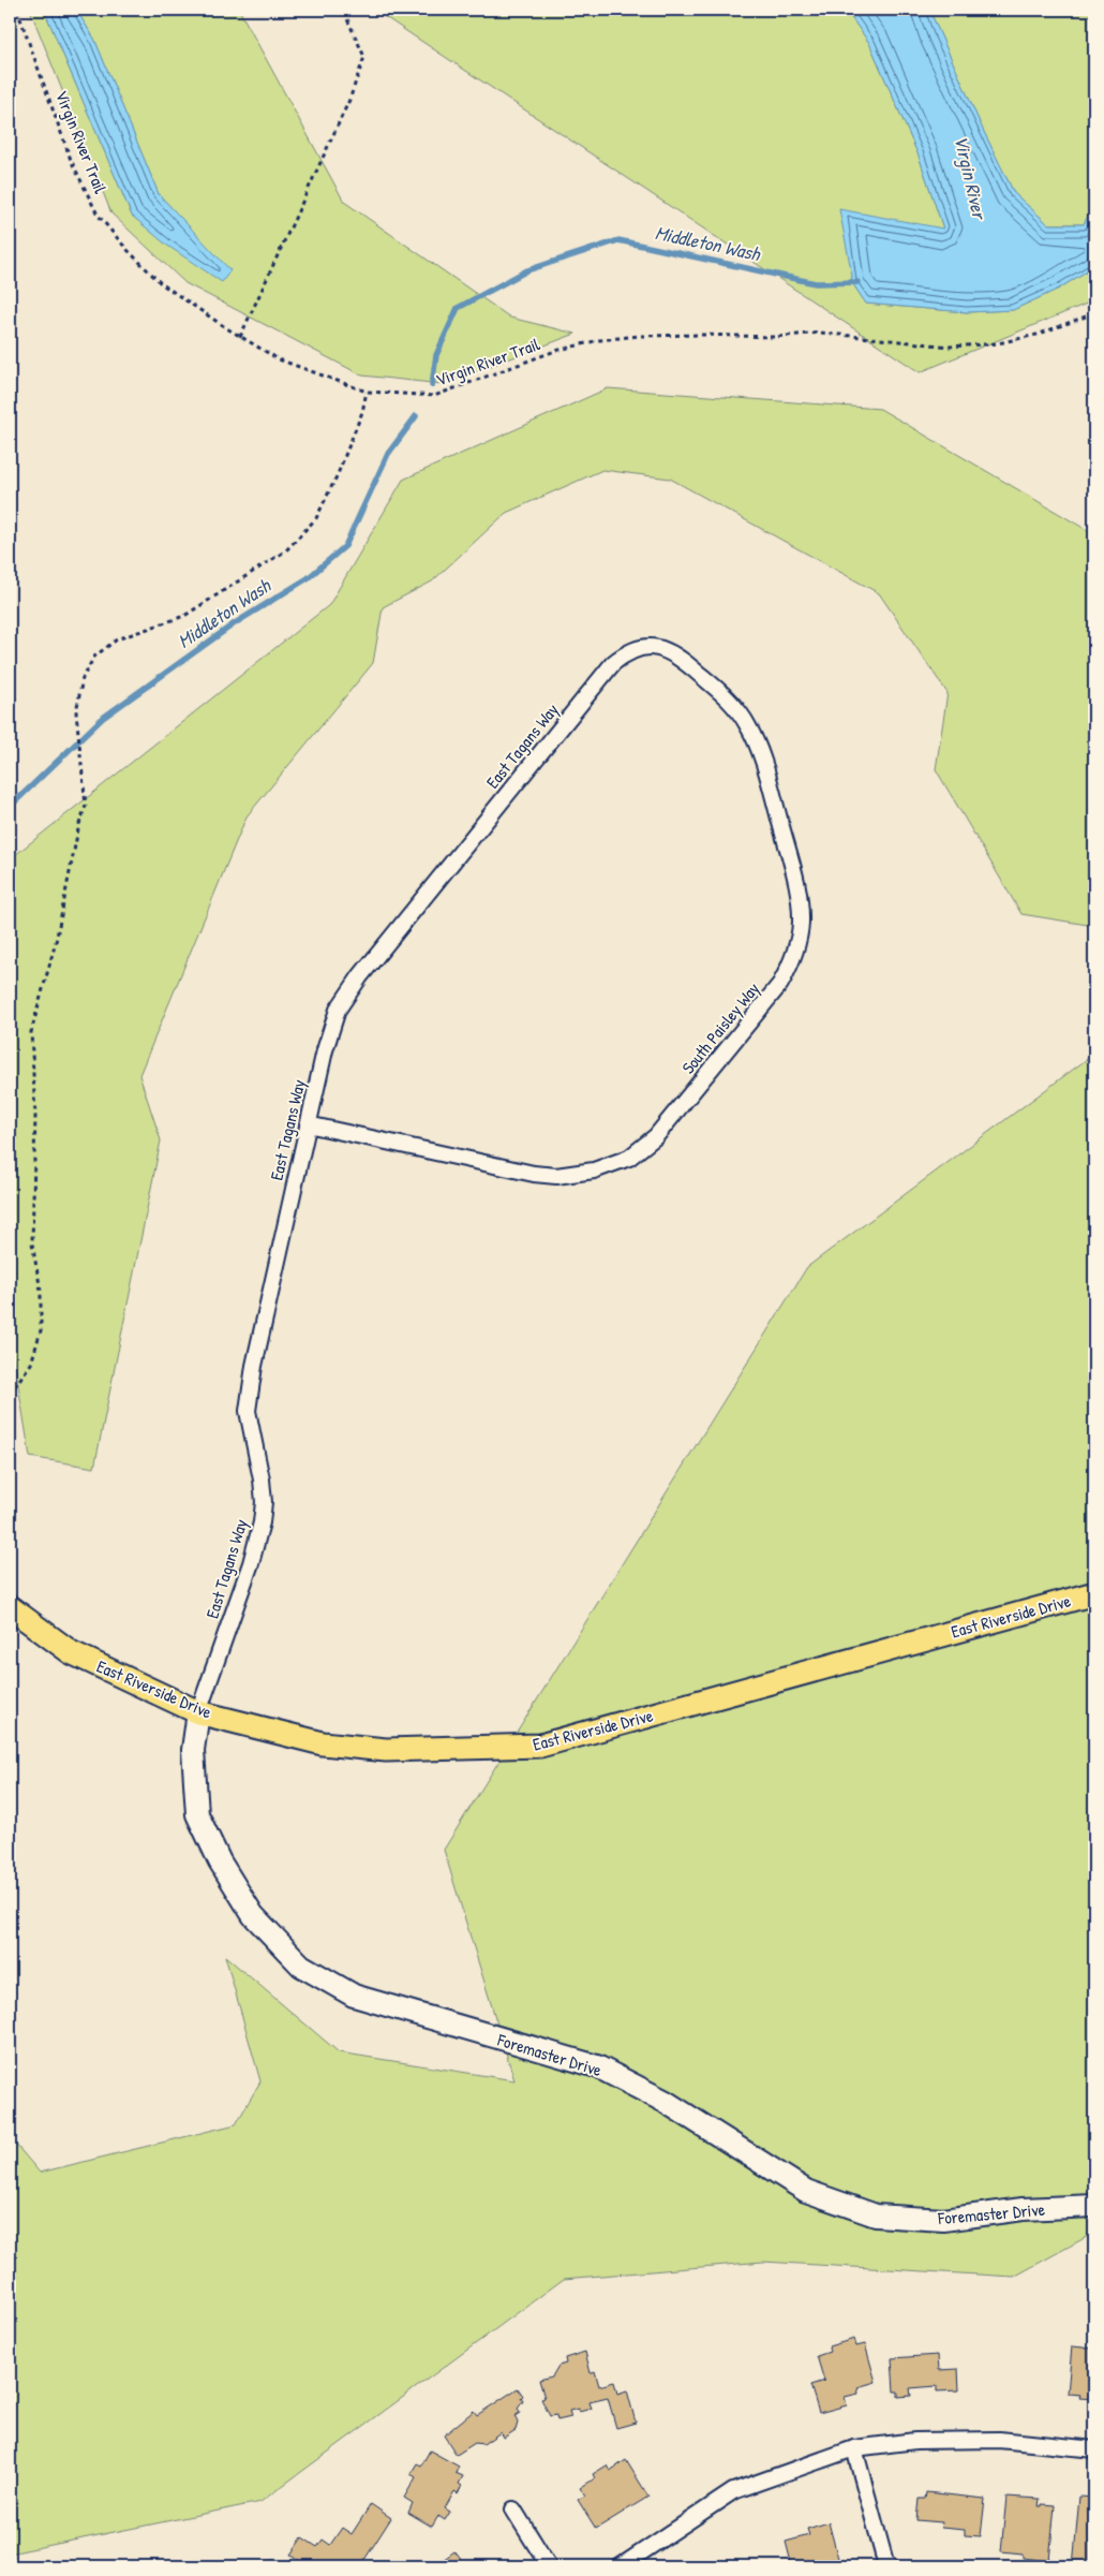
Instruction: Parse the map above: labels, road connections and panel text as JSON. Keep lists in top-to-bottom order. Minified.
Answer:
{"streets":{"main road":["East Riverside Drive","Foremaster Drive"],"street":["East Tagans Way","South Paisley Way"],"path":["Virgin River Trail"]},"crossings":[["East Tagans Way","South Paisley Way"],["East Tagans Way","East Riverside Drive"],["East Tagans Way","Foremaster Drive"],["East Riverside Drive","Foremaster Drive"]],"water":["Virgin River","Middleton Wash"]}
